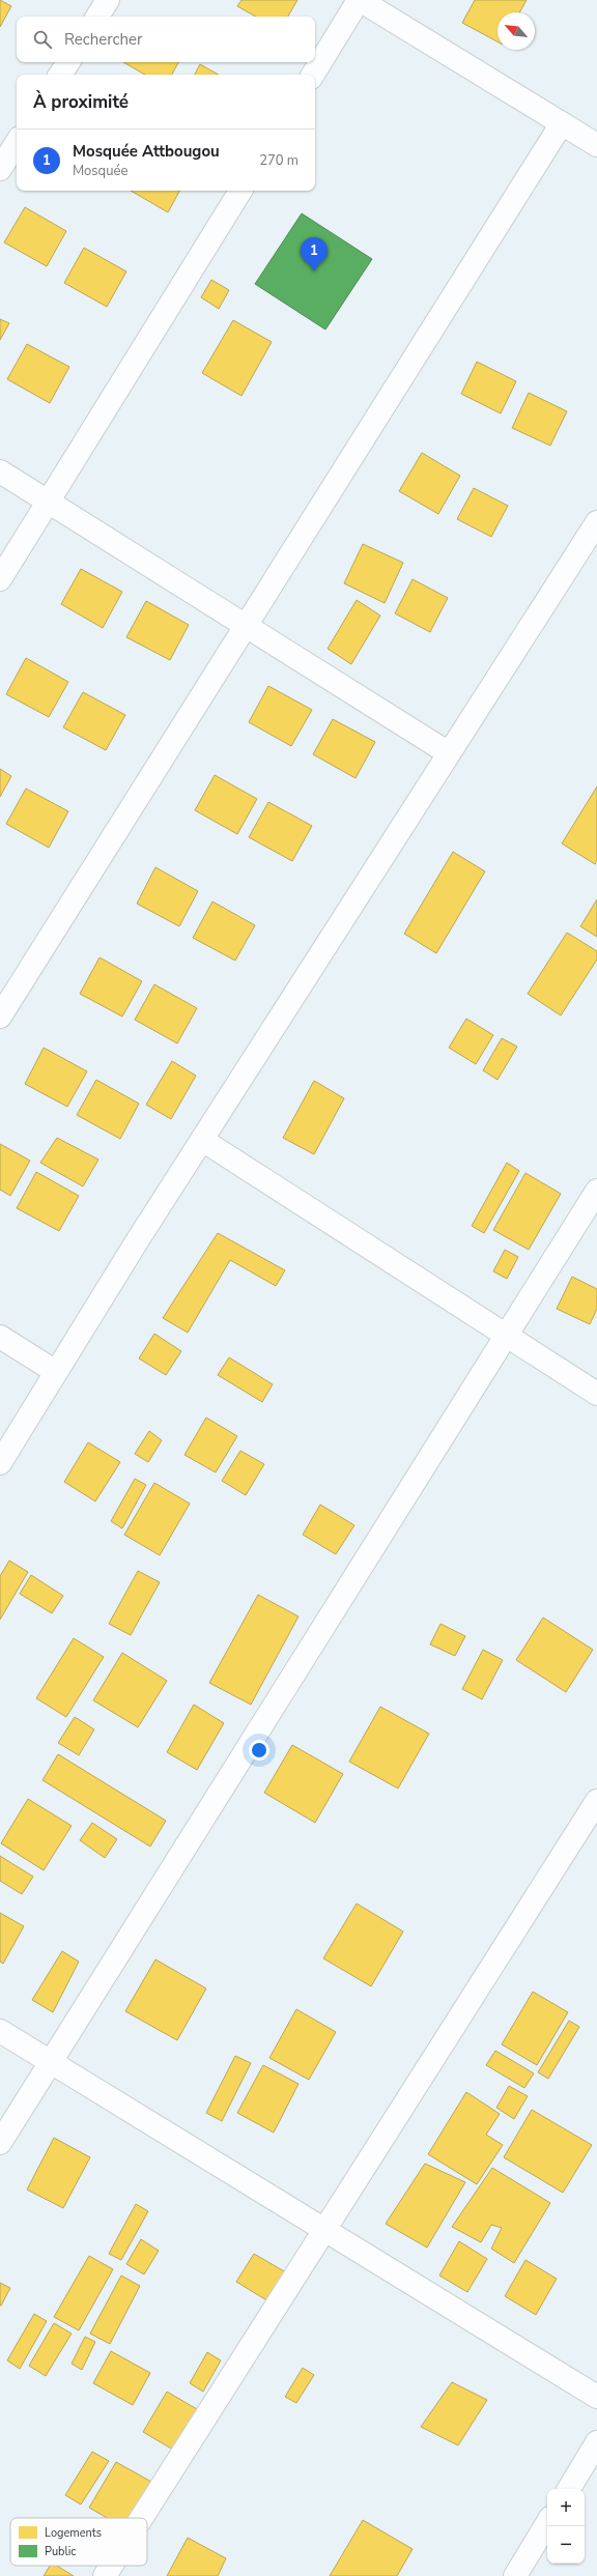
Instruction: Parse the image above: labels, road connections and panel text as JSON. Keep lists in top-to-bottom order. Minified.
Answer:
{"legend":["Logements","Public"],"north":"top left","page":{"search":"Rechercher","heading":"À proximité","list":[{"mark":"1","name":"Mosquée Attbougou","note":"Mosquée","value":"270 m"}],"pins":"1","map_buttons":["+","−"]}}
